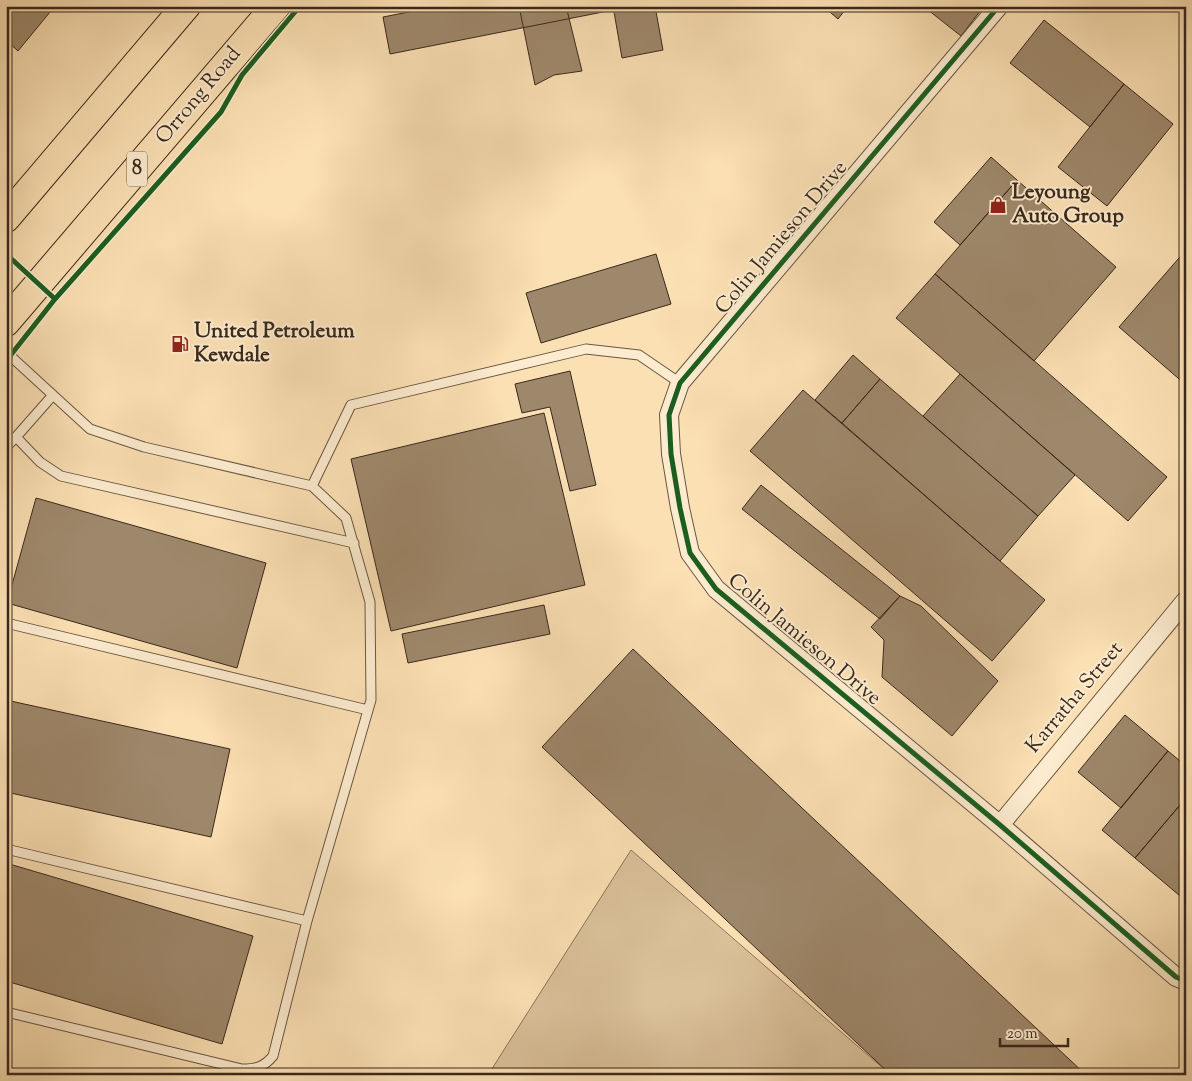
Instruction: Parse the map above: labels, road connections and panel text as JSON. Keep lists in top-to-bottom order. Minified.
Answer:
{"streets":{"highway":["Orrong Road","8"],"street":["Colin Jamieson Drive","Karratha Street"]},"crossings":[["Colin Jamieson Drive","Karratha Street"]],"places":{"shop":["Leyoung Auto Group"],"fuel station":["United Petroleum Kewdale"]},"scale_bar":"20 m"}
